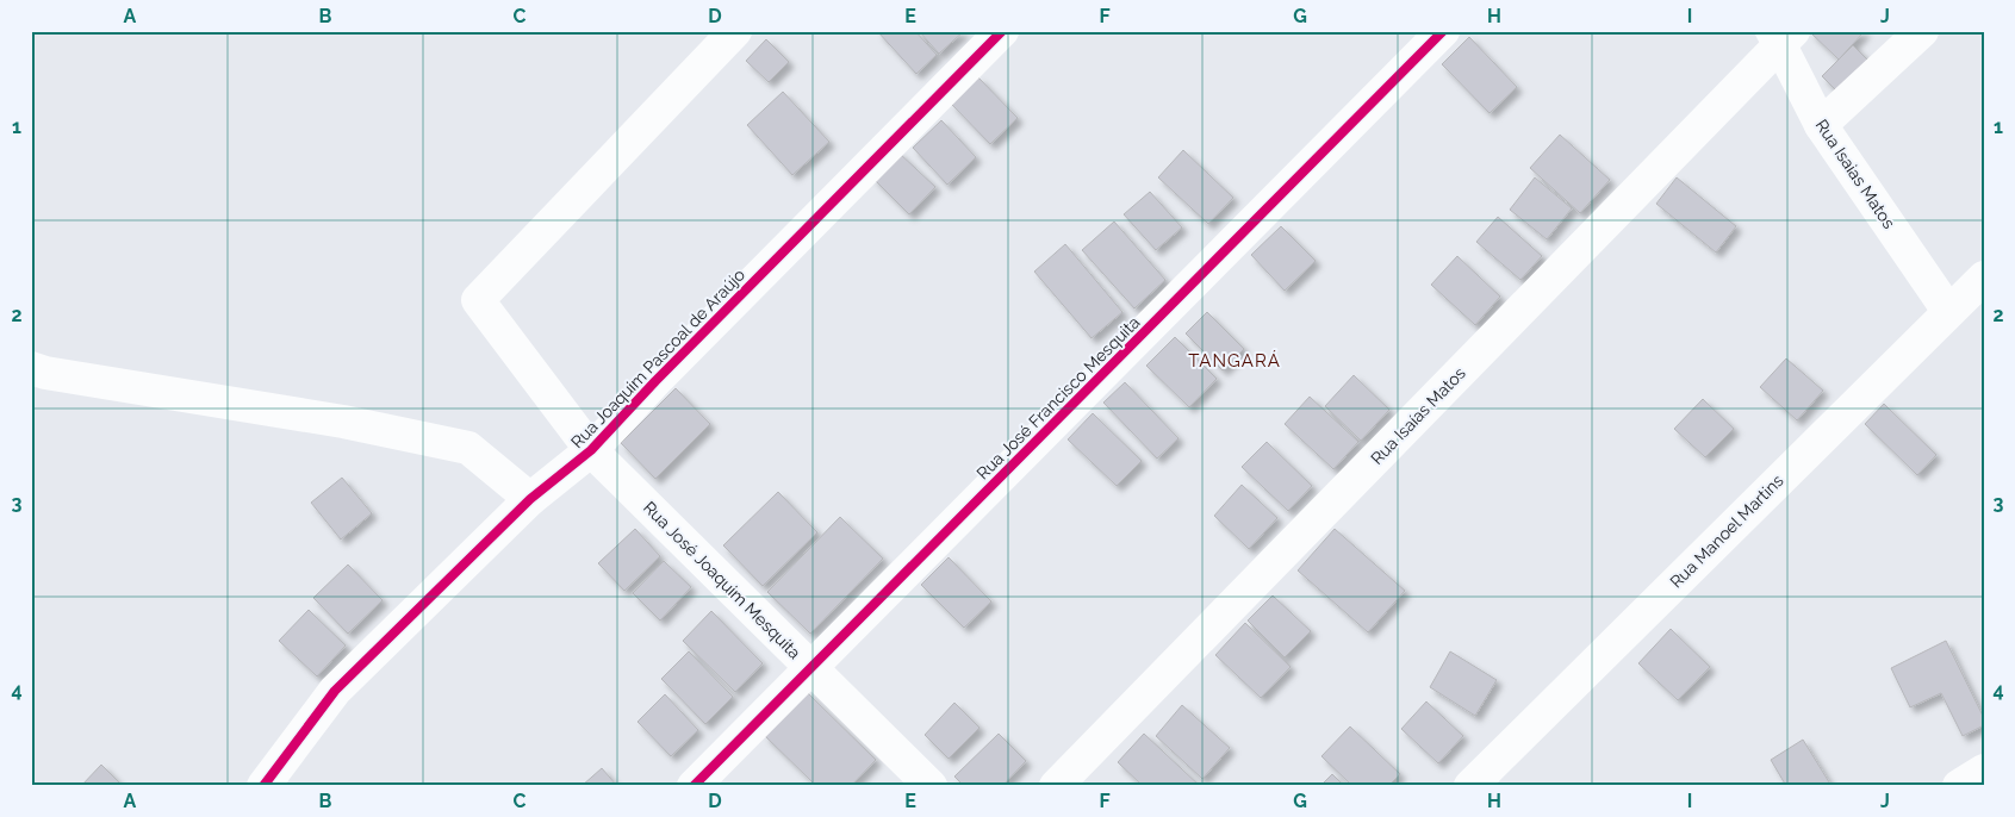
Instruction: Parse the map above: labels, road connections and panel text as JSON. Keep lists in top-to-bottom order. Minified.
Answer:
{"streets":{"street":["Rua Isaias Matos","Rua Joaquim Pascoal de Araújo","Rua José Francisco Mesquita","Rua Isaías Matos","Rua Manoel Martins","Rua José Joaquim Mesquita"]},"crossings":[["Rua Isaias Matos","Rua Isaías Matos"],["Rua Isaias Matos","Rua Manoel Martins"],["Rua Joaquim Pascoal de Araújo","Rua José Joaquim Mesquita"],["Rua José Francisco Mesquita","Rua José Joaquim Mesquita"]],"districts":["TANGARÁ"],"grid":{"columns":["A","B","C","D","E","F","G","H","I","J"],"rows":["1","2","3","4"]}}
